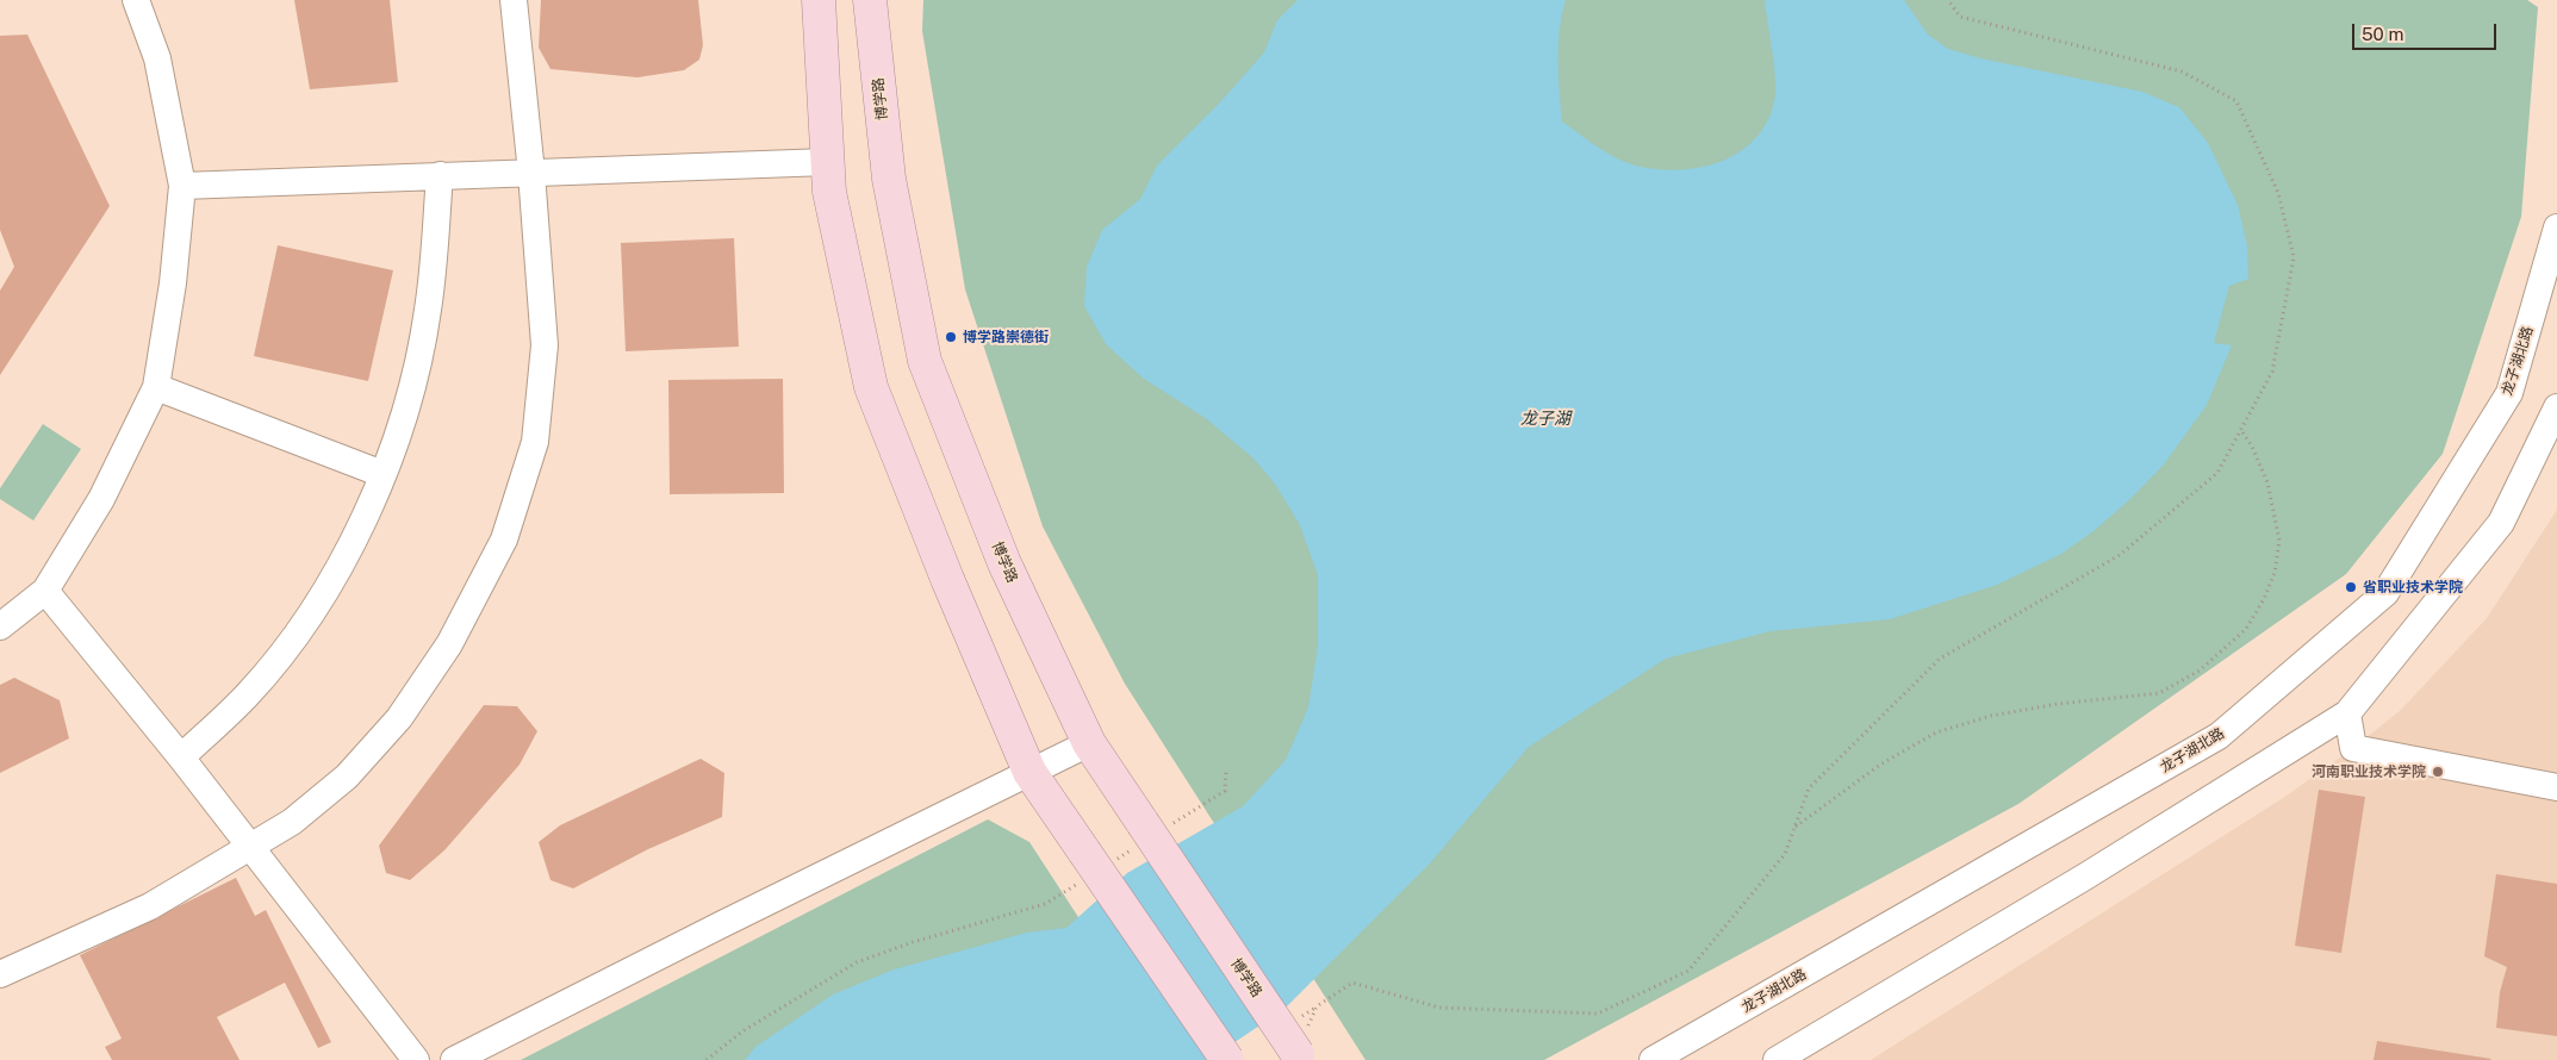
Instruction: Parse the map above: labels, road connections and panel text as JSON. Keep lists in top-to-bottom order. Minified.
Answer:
{"streets":{"main road":["博学路"],"street":["龙子湖北路"]},"water":["龙子湖"],"places":["博学路崇德街","省职业技术学院","河南职业技术学院"],"scale_bar":"50 m"}
